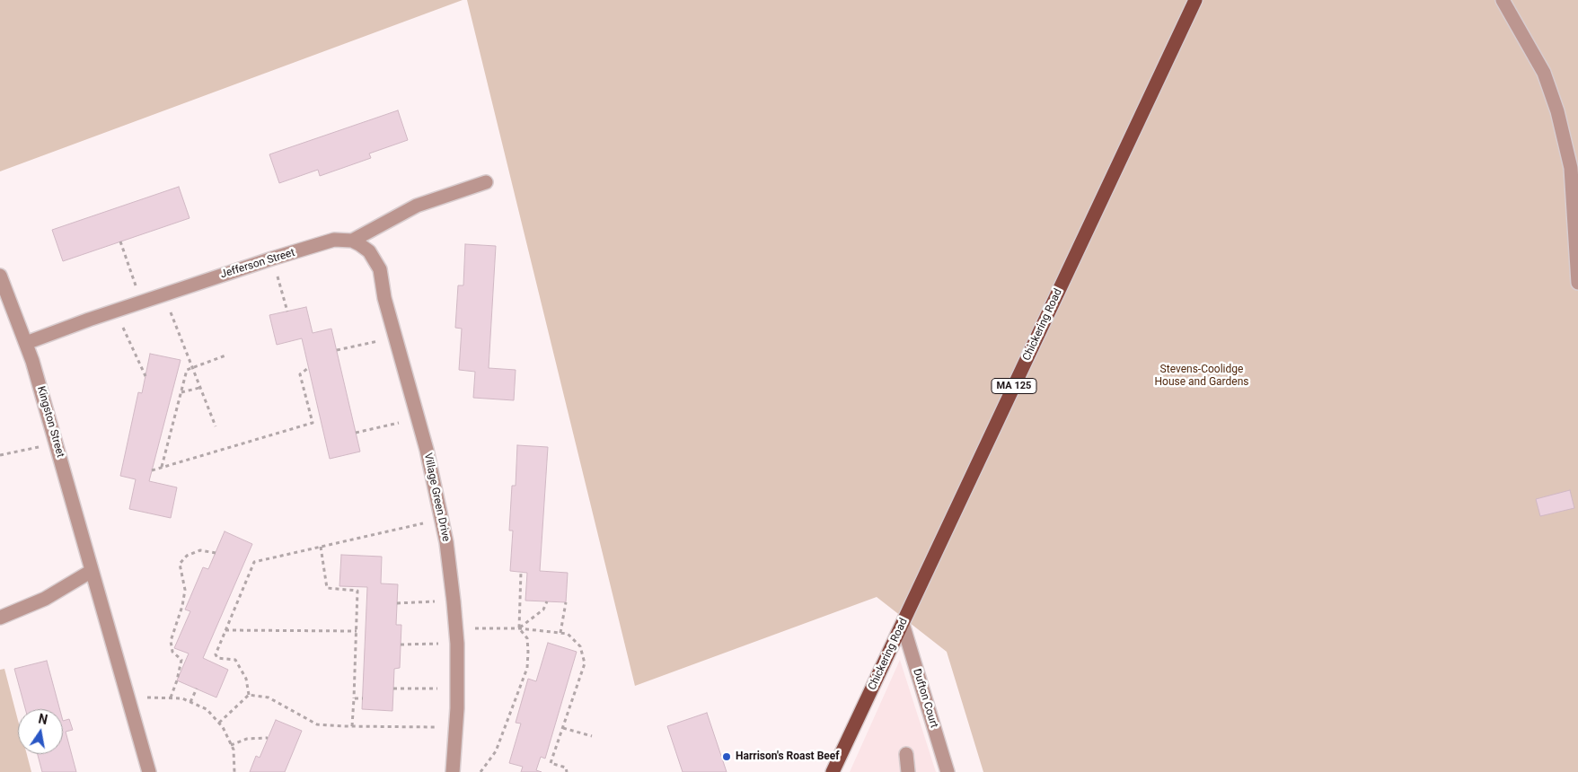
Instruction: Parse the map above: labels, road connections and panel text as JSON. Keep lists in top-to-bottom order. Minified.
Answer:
{"streets":{"main road":["Chickering Road","MA 125"],"street":["Jefferson Street","Kingston Street","Village Green Drive","Dufton Court"]},"crossings":[["Jefferson Street","Kingston Street"],["Jefferson Street","Village Green Drive"],["Chickering Road","Dufton Court"]],"parks":["Stevens-Coolidge House and Gardens"],"places":["Harrison's Roast Beef"],"north":"top"}
